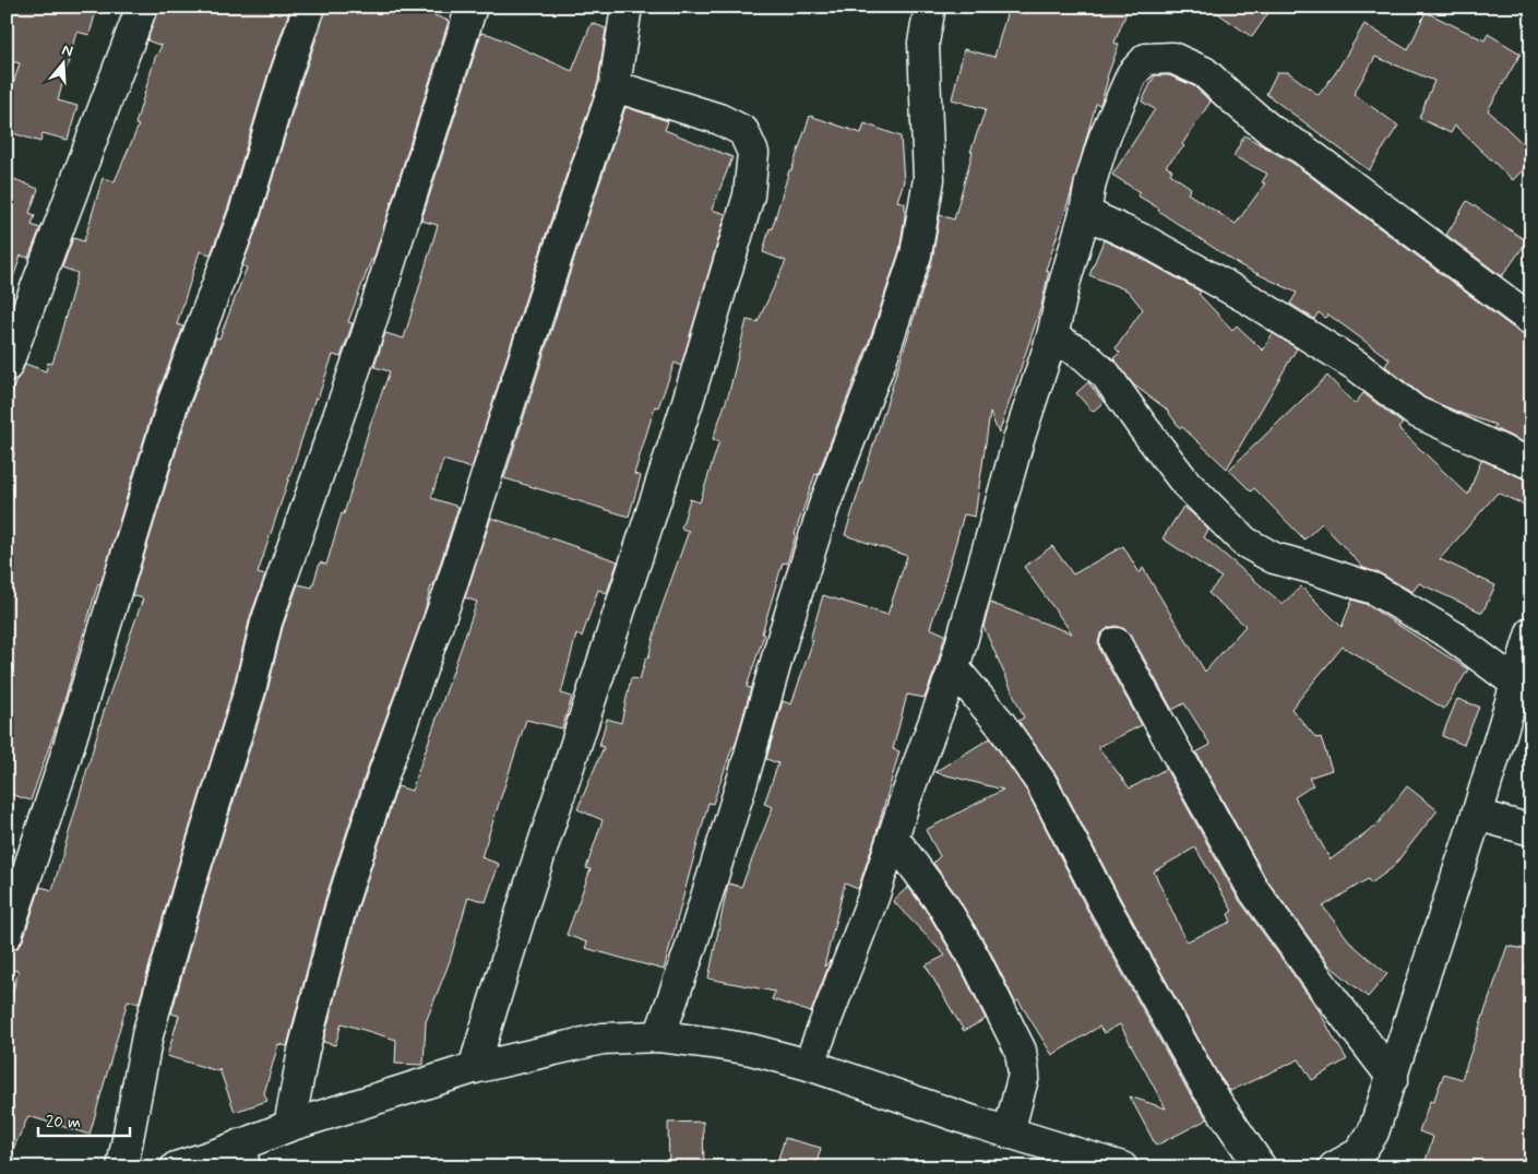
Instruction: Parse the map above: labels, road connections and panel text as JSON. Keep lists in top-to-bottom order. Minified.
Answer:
{"scale_bar":"20 m","north":"top"}
